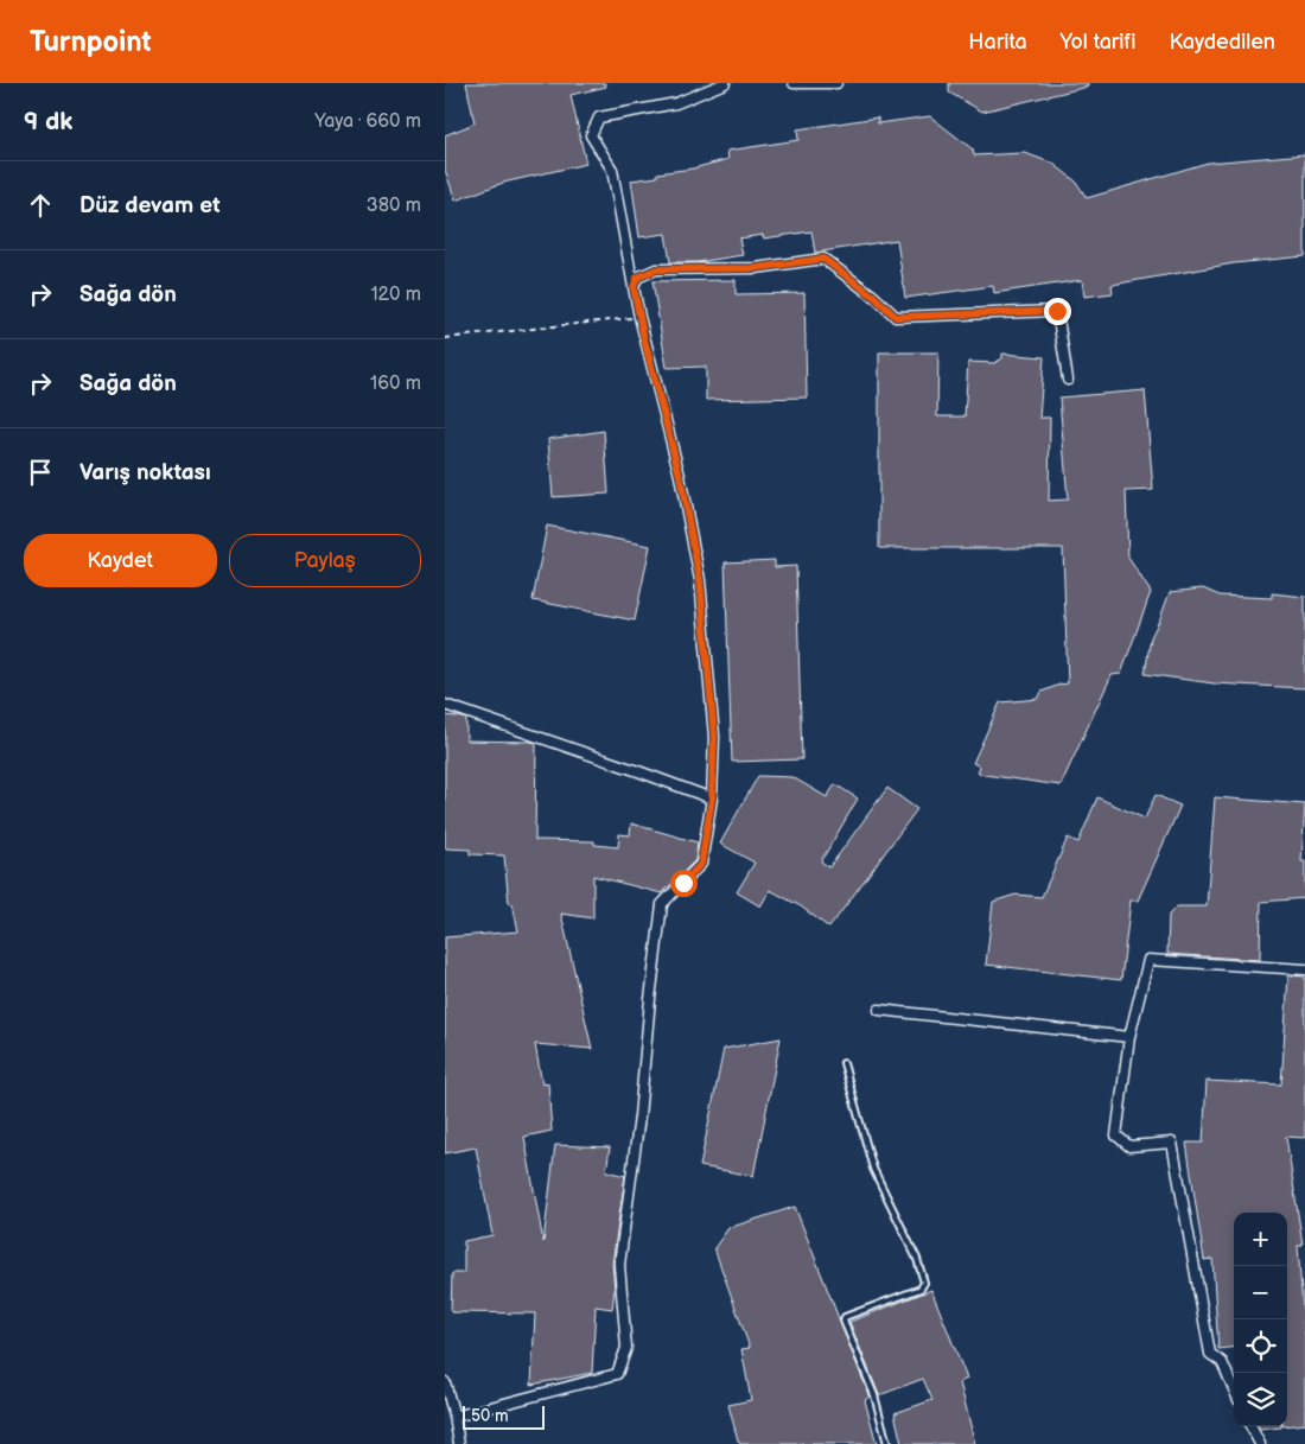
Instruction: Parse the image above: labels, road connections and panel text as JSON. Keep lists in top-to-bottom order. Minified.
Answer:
{"scale_bar":"50 m","page":{"header":"Turnpoint","nav":["Harita","Yol tarifi","Kaydedilen"],"heading":["9 dk","Yaya · 660 m"],"list":[["Düz devam et","380 m"],["Sağa dön","120 m"],["Sağa dön","160 m"],"Varış noktası"],"buttons":["Kaydet","Paylaş"],"map_buttons":["+","−"],"scale":"50 m"}}
